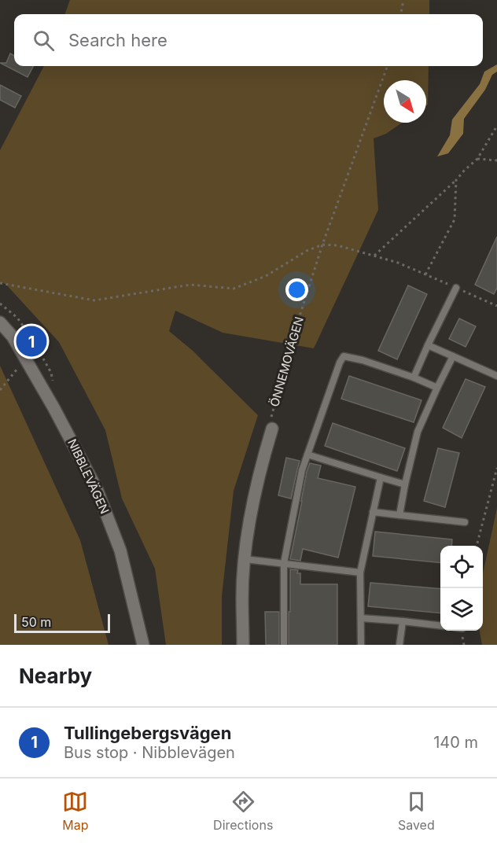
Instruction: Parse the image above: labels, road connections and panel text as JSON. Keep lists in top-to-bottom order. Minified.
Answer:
{"streets":{"street":["NIBBLEVÄGEN"],"path":["ÖNNEMOVÄGEN"]},"scale_bar":"50 m","north":"bottom right","page":{"search":"Search here","pins":"1","scale":"50 m","heading":"Nearby","list":[{"mark":"1","name":"Tullingebergsvägen","note":"Bus stop · Nibblevägen","value":"140 m"}],"nav":["Map","Directions","Saved"]}}
